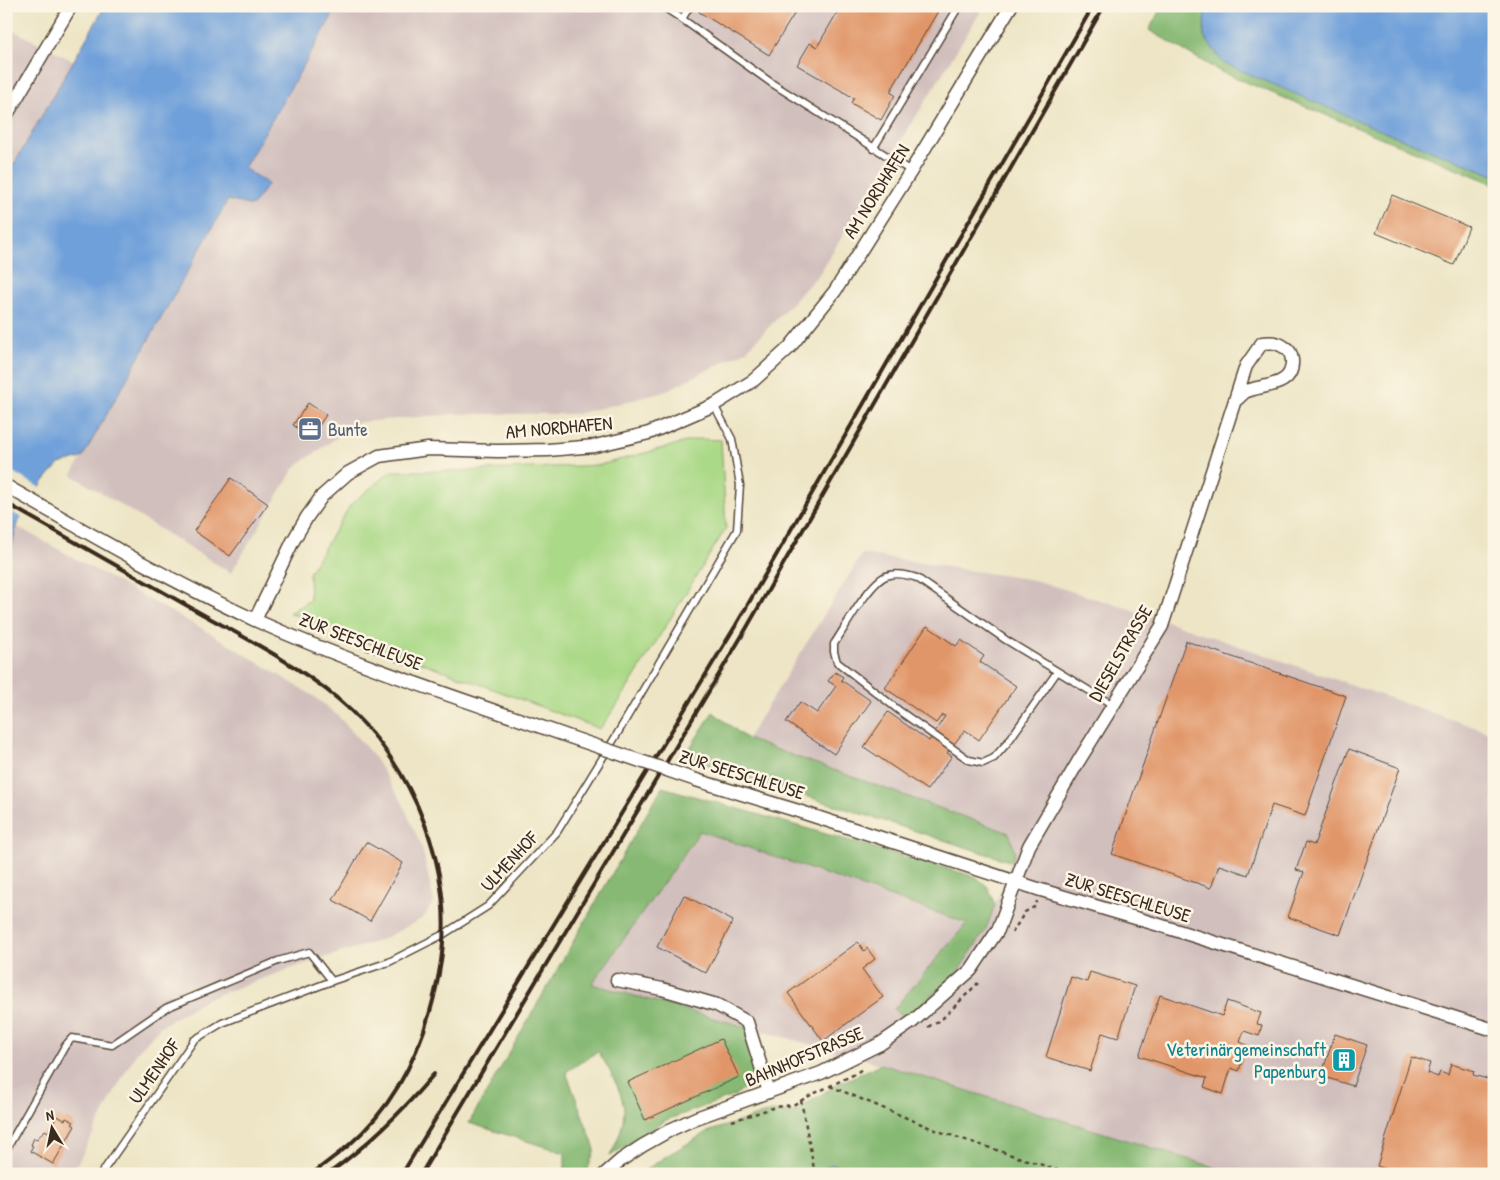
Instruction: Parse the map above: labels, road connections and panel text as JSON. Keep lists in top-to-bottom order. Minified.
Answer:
{"streets":{"street":["AM NORDHAFEN","ZUR SEESCHLEUSE","DIESELSTRASSE","BAHNHOFSTRASSE"],"lane":["ULMENHOF"]},"crossings":[["AM NORDHAFEN","ZUR SEESCHLEUSE"],["AM NORDHAFEN","ULMENHOF"],["ZUR SEESCHLEUSE","DIESELSTRASSE"],["ZUR SEESCHLEUSE","BAHNHOFSTRASSE"],["DIESELSTRASSE","BAHNHOFSTRASSE"]],"places":{"office":["Bunte"],"building":["Veterinärgemeinschaft Papenburg"]},"north":"top"}
